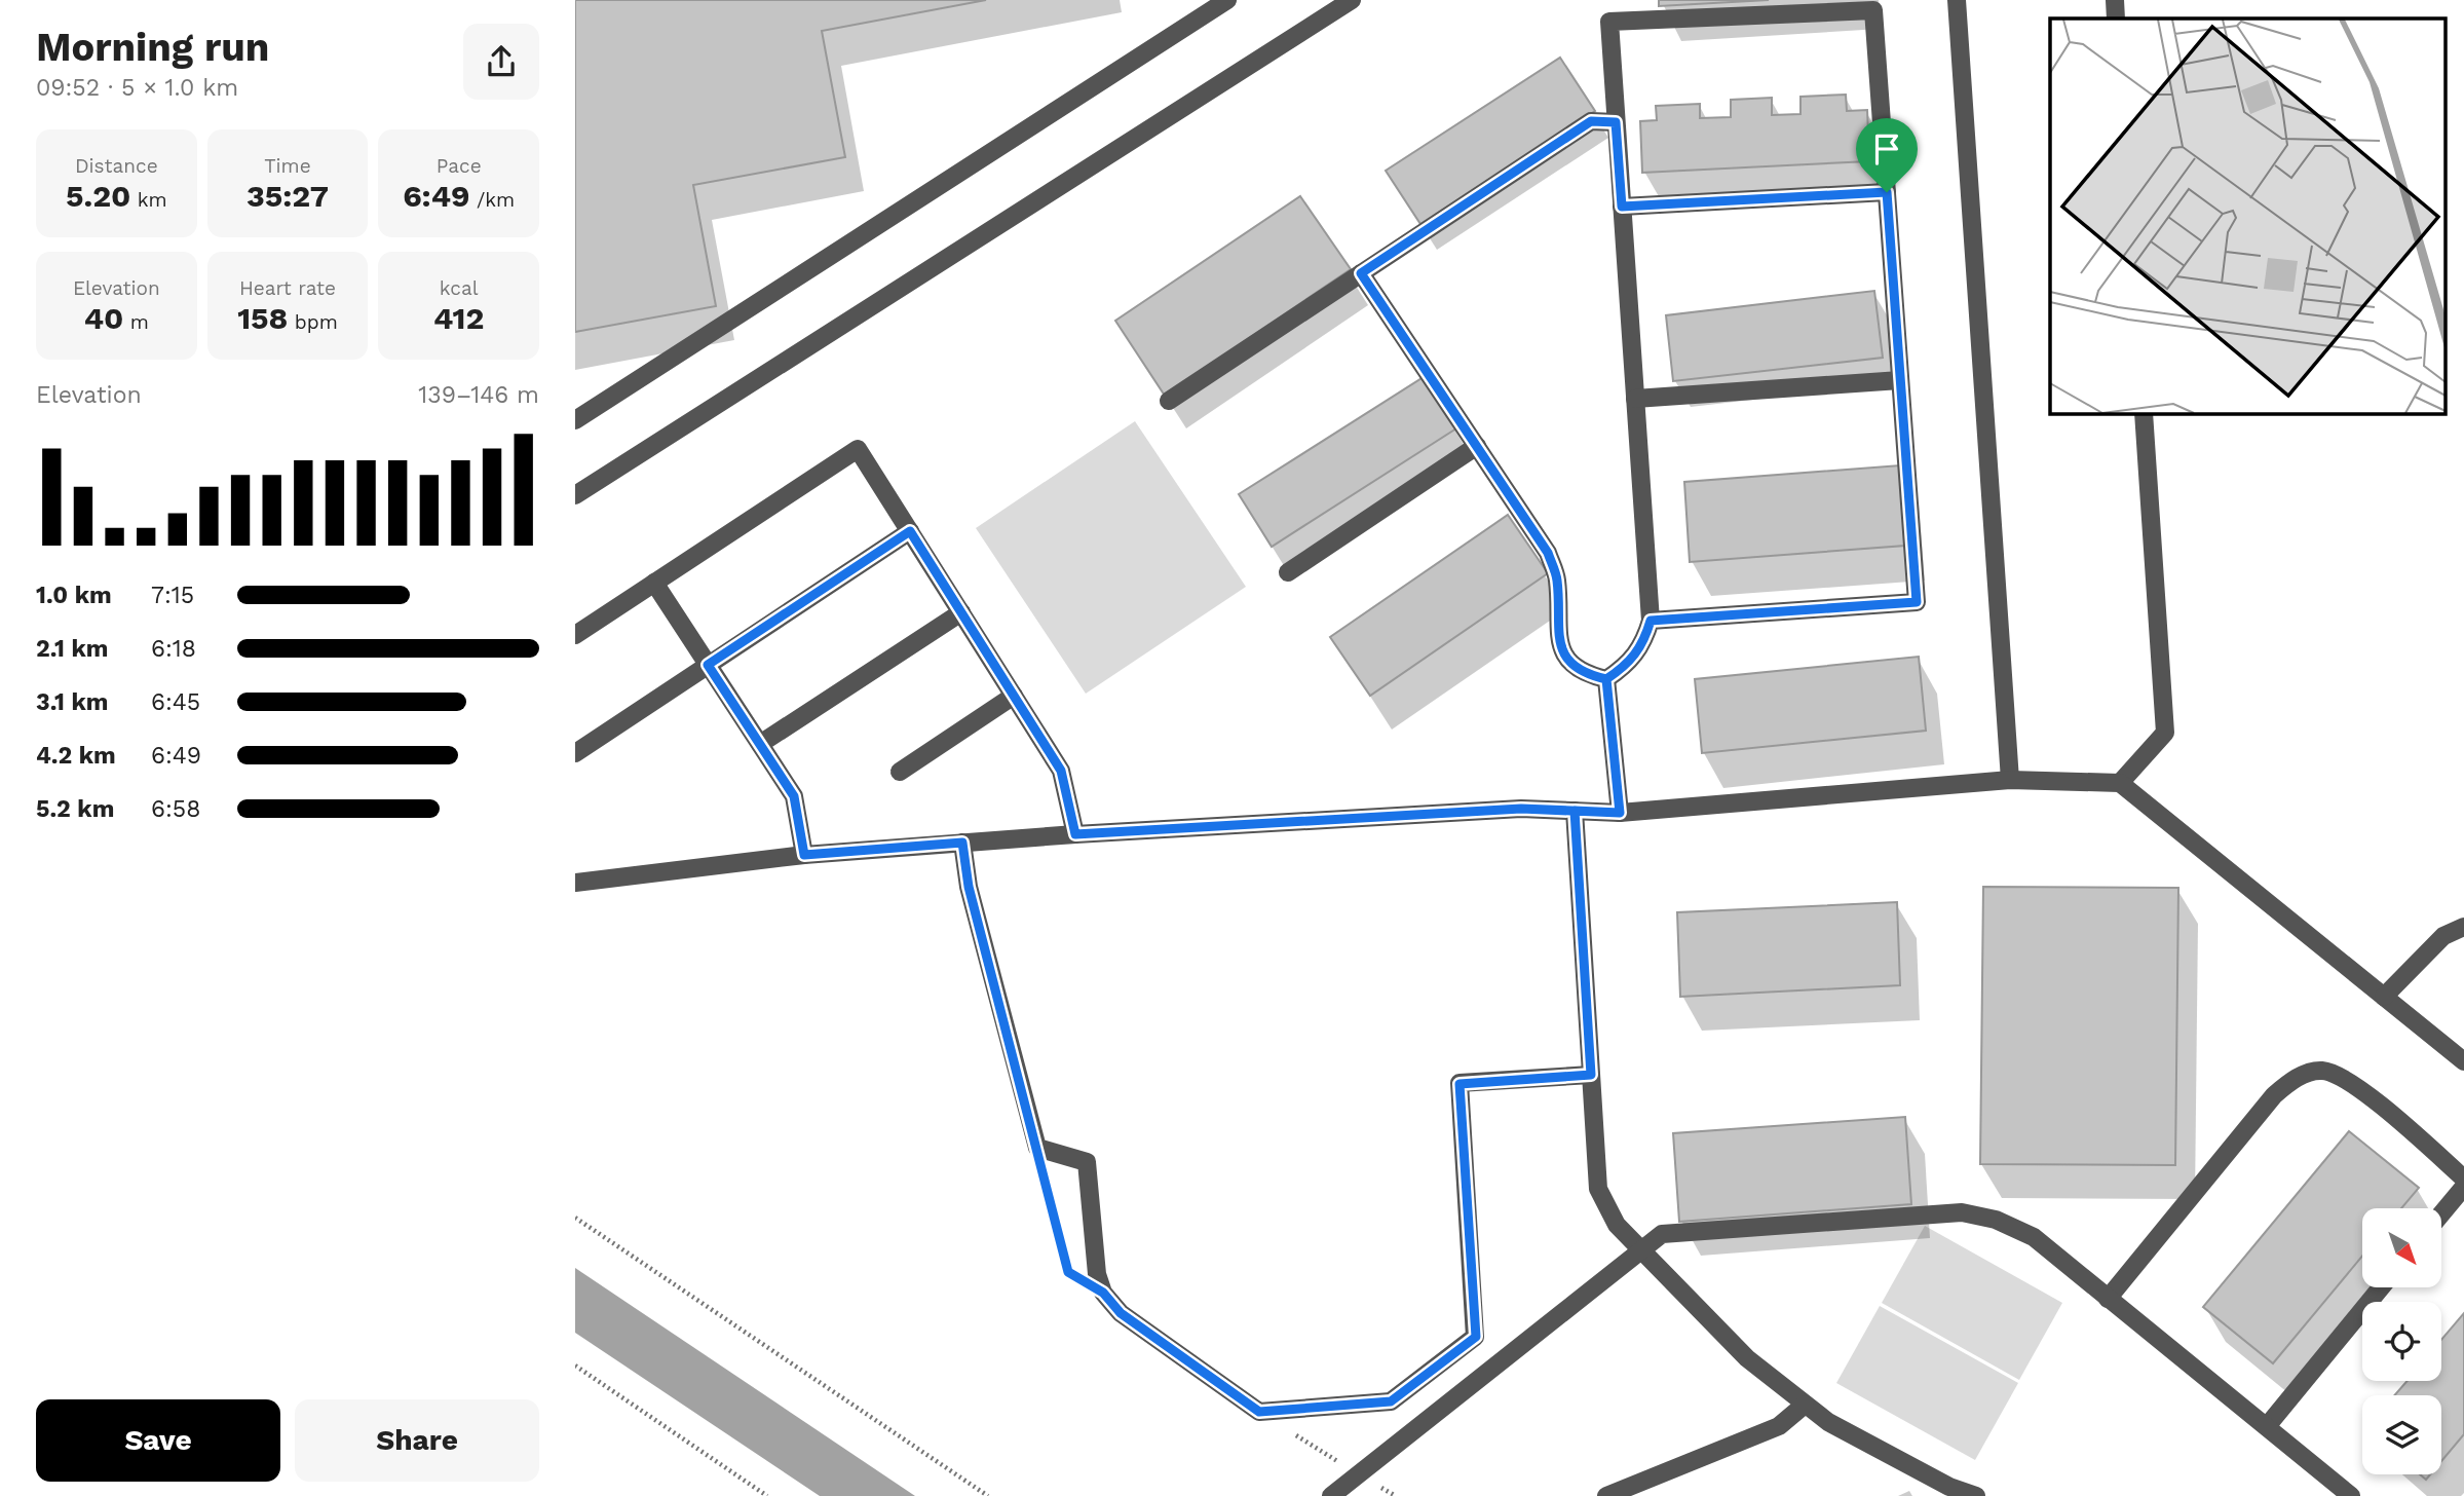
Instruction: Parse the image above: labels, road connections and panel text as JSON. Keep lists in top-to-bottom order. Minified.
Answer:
{"north":"bottom right","page":{"heading":["Morning run","09:52 · 5 × 1.0 km"],"stats":[["Distance","5.20 km"],["Time","35:27"],["Pace","6:49 /km"],["Elevation","40 m"],["Heart rate","158 bpm"],["kcal","412"]],"chart":["Elevation","139–146 m"],"list":[{"name":"1.0 km","note":"7:15"},{"name":"2.1 km","note":"6:18"},{"name":"3.1 km","note":"6:45"},{"name":"4.2 km","note":"6:49"},{"name":"5.2 km","note":"6:58"}],"buttons":["Save","Share"]}}
